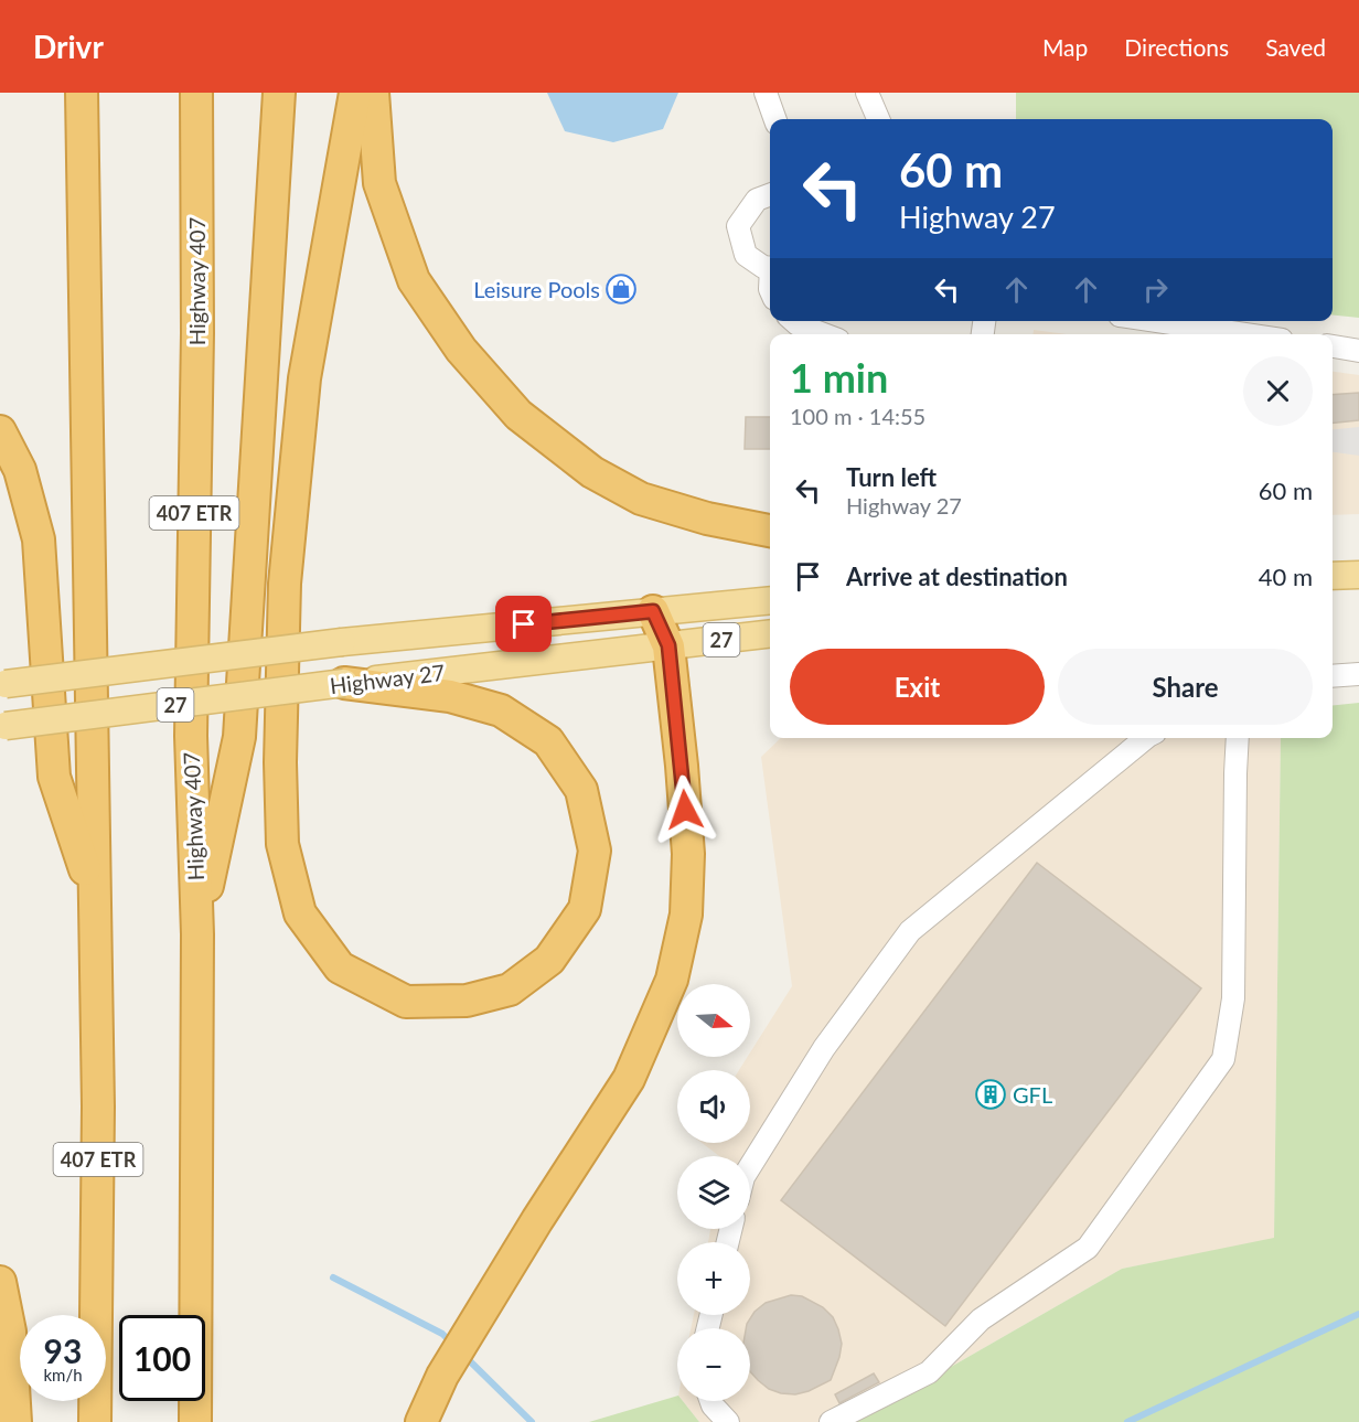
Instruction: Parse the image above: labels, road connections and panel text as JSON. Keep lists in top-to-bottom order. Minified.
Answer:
{"streets":{"highway":["Highway 407","407 ETR"],"main road":["27","Highway 27"]},"places":{"shop":["Leisure Pools"],"building":["GFL"]},"north":"right","page":{"header":"Drivr","nav":["Map","Directions","Saved"],"turn":["60 m","Highway 27"],"heading":["1 min","100 m · 14:55"],"list":[{"name":"Turn left","note":"Highway 27","value":"60 m"},{"name":"Arrive at destination","value":"40 m"}],"buttons":["Exit","Share"],"map_buttons":["+","−"],"speed":"93 km/h","limit":"100"}}
